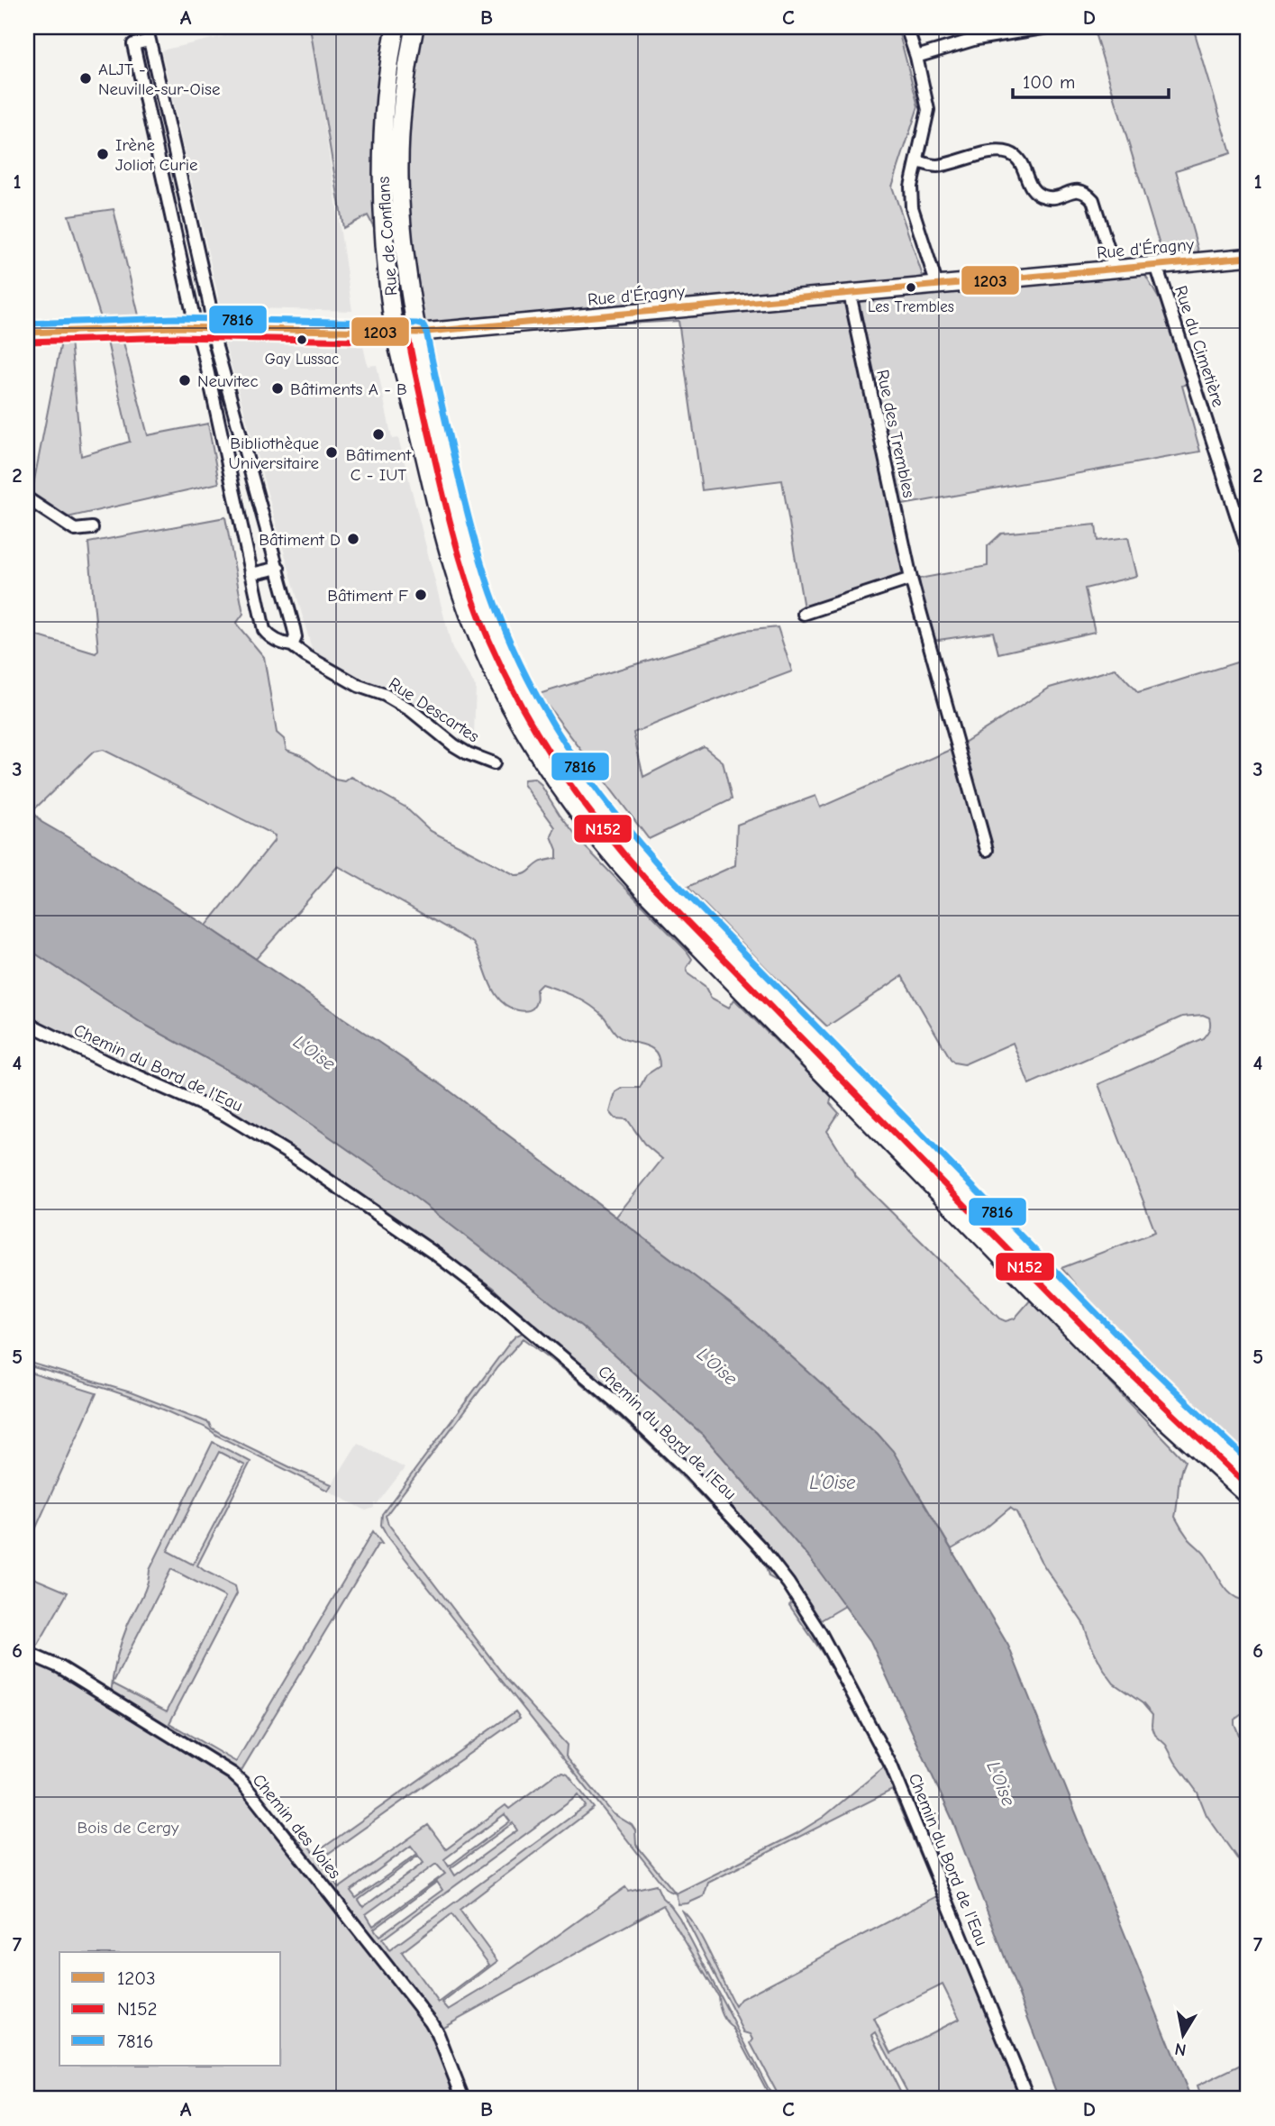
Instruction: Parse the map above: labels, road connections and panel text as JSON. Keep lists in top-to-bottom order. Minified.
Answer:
{"streets":{"main road":["Rue de Conflans"],"street":["Rue d'Éragny","Rue du Cimetière","Rue des Trembles","Rue Descartes","Chemin du Bord de l'Eau","Chemin des Voies"]},"crossings":[["Rue de Conflans","Rue d'Éragny"],["Rue d'Éragny","Rue du Cimetière"],["Rue d'Éragny","Rue des Trembles"],["Rue d'Éragny","Rue Descartes"]],"water":["L'Oise","L’Oise"],"parks":["Bois de Cergy"],"places":["ALJT - Neuville-sur-Oise","Irène Joliot Curie","Les Trembles","Gay Lussac","Neuvitec","Bâtiments A - B","Bâtiment C - IUT","Bibliothèque Universitaire","Bâtiment D","Bâtiment F"],"lines":["transit line 1203","transit line 7816","transit line N152"],"legend":["1203","N152","7816"],"scale_bar":"100 m","north":"bottom","grid":{"columns":["A","B","C","D"],"rows":["1","2","3","4","5","6","7"]}}
